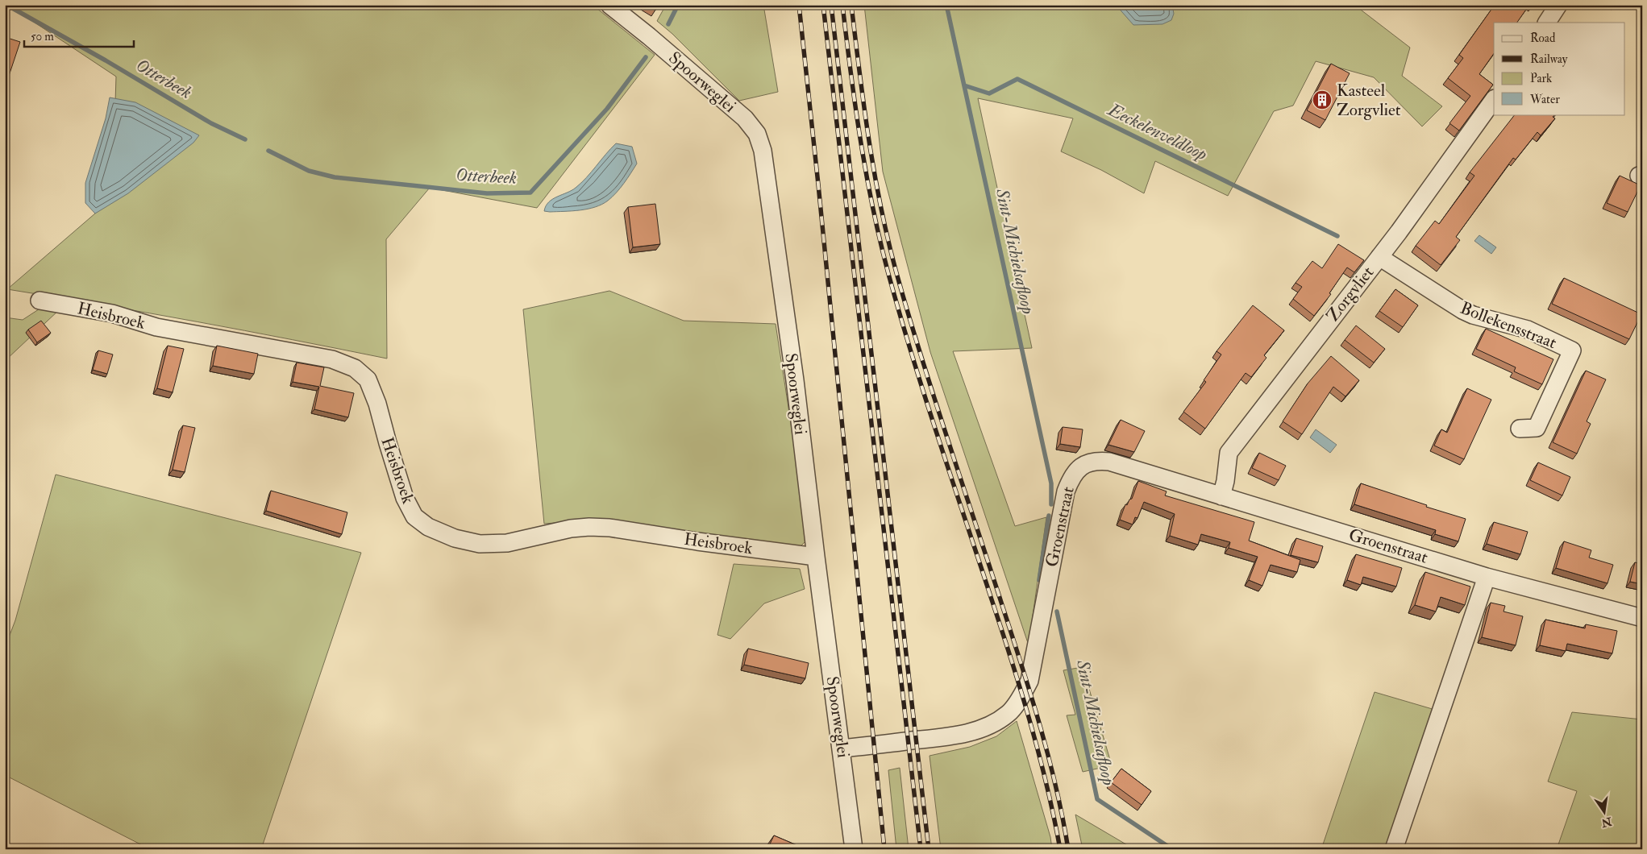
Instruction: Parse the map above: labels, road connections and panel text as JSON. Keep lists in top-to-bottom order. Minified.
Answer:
{"streets":{"street":["Spoorweglei","Zorgvliet","Heisbroek","Bollekensstraat","Groenstraat"]},"crossings":[["Spoorweglei","Heisbroek"],["Spoorweglei","Groenstraat"],["Zorgvliet","Bollekensstraat"],["Zorgvliet","Groenstraat"]],"water":["Otterbeek","Eeckelenveldloop","Sint-Michielsafloop"],"places":{"building":["Kasteel Zorgvliet"]},"legend":["Road","Railway","Park","Water"],"scale_bar":"50 m","north":"bottom"}
